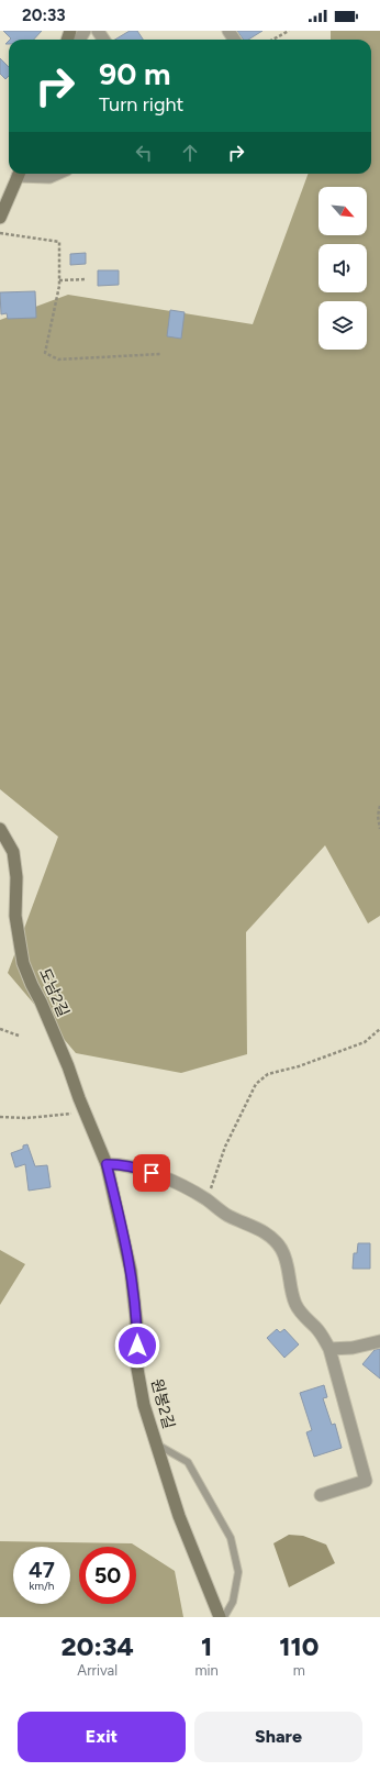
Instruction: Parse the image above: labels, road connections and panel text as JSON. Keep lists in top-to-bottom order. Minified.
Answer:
{"streets":{"main road":["도남2길","원봉2길"]},"crossings":[["도남2길","원봉2길"]],"north":"bottom right","page":{"status":"20:33","turn":["90 m","Turn right"],"speed":"47 km/h","limit":"50","eta":["20:34","Arrival","1","min","110","m"],"buttons":["Exit","Share"]}}
